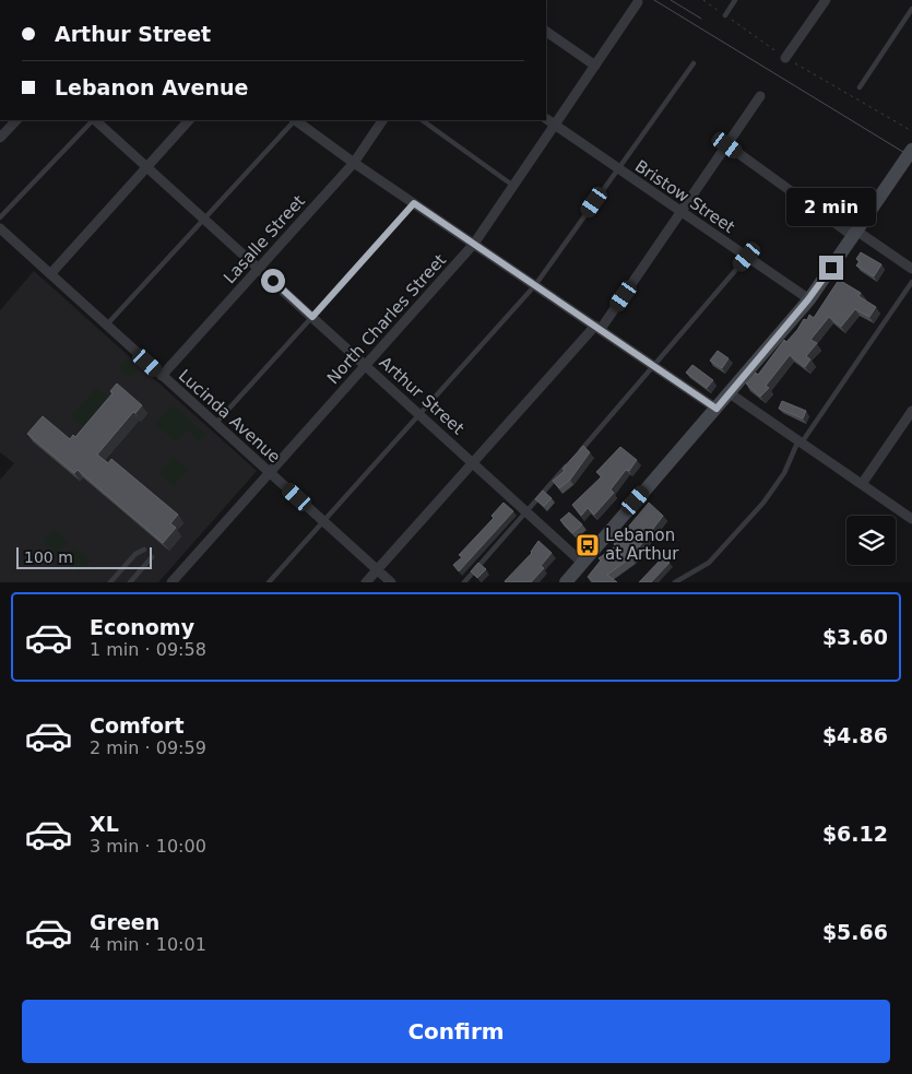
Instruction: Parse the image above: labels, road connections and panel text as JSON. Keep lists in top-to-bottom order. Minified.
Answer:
{"streets":{"street":["Bristow Street","Lasalle Street","North Charles Street","Arthur Street","Lucinda Avenue"]},"crossings":[["Bristow Street","North Charles Street"],["Lasalle Street","Arthur Street"],["Lasalle Street","Lucinda Avenue"],["North Charles Street","Arthur Street"],["North Charles Street","Lucinda Avenue"]],"places":{"bus stop":["Lebanon at Arthur"]},"scale_bar":"100 m","page":{"banner":["Arthur Street","Lebanon Avenue"],"bubble":"2 min","scale":"100 m","list":[{"name":"Economy","note":"1 min · 09:58","value":"$3.60"},{"name":"Comfort","note":"2 min · 09:59","value":"$4.86"},{"name":"XL","note":"3 min · 10:00","value":"$6.12"},{"name":"Green","note":"4 min · 10:01","value":"$5.66"}],"buttons":"Confirm"}}
